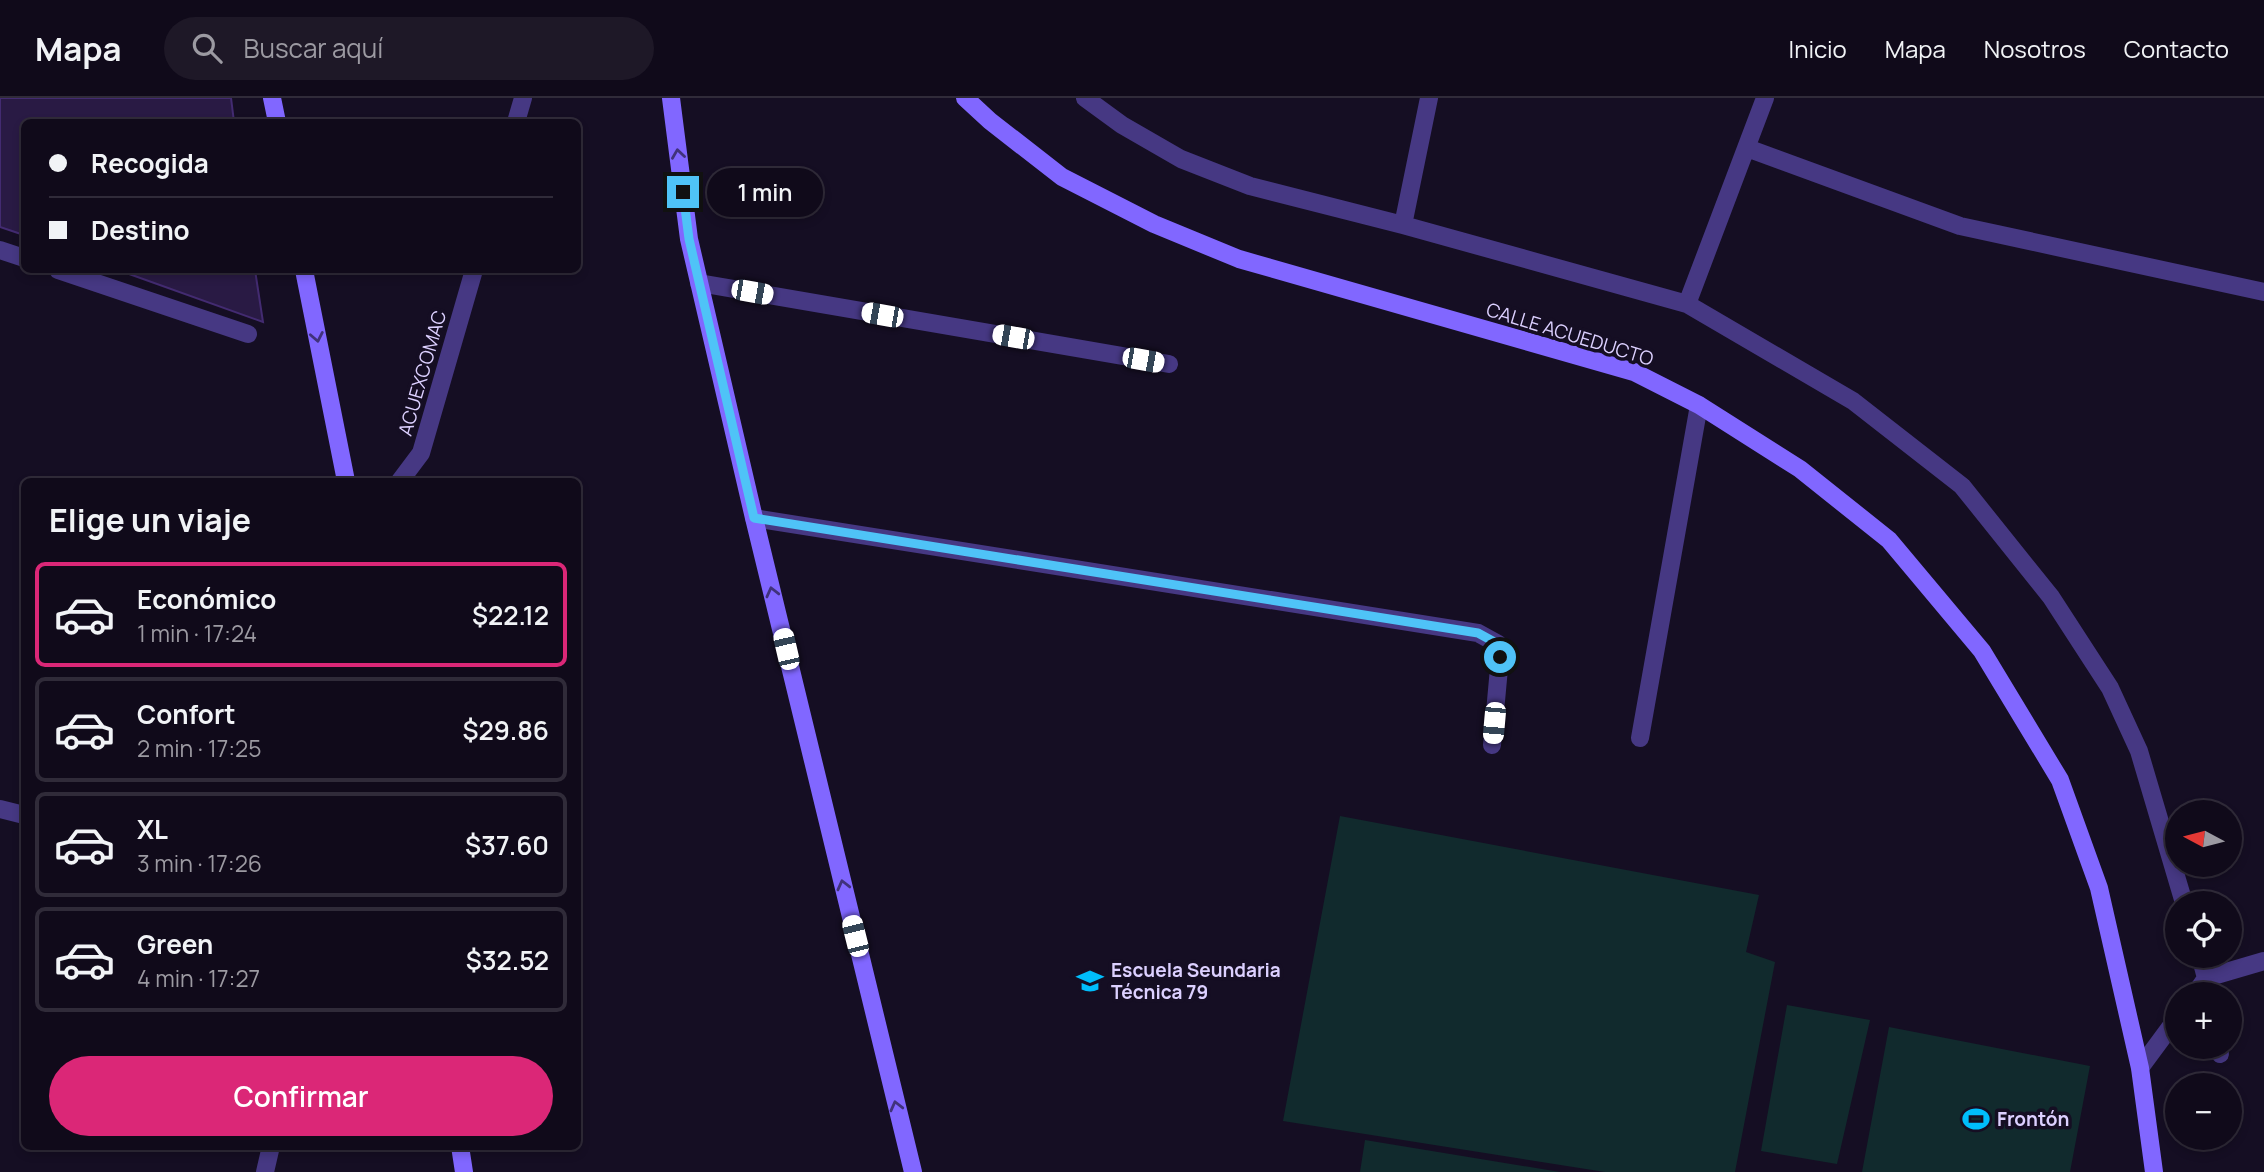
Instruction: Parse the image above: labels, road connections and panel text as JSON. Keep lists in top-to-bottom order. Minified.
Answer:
{"streets":{"street":["CALLE ACUEDUCTO","ACUEXCOMAC"]},"places":{"school or university":["Escuela Seundaria Técnica 79"],"sports":["Frontón"]},"north":"left","page":{"header":"Mapa","search":"Buscar aquí","nav":["Inicio","Mapa","Nosotros","Contacto"],"banner":["Recogida","Destino"],"bubble":"1 min","heading":"Elige un viaje","list":[{"name":"Económico","note":"1 min · 17:24","value":"$22.12"},{"name":"Confort","note":"2 min · 17:25","value":"$29.86"},{"name":"XL","note":"3 min · 17:26","value":"$37.60"},{"name":"Green","note":"4 min · 17:27","value":"$32.52"}],"map_buttons":["+","−"],"buttons":"Confirmar"}}
